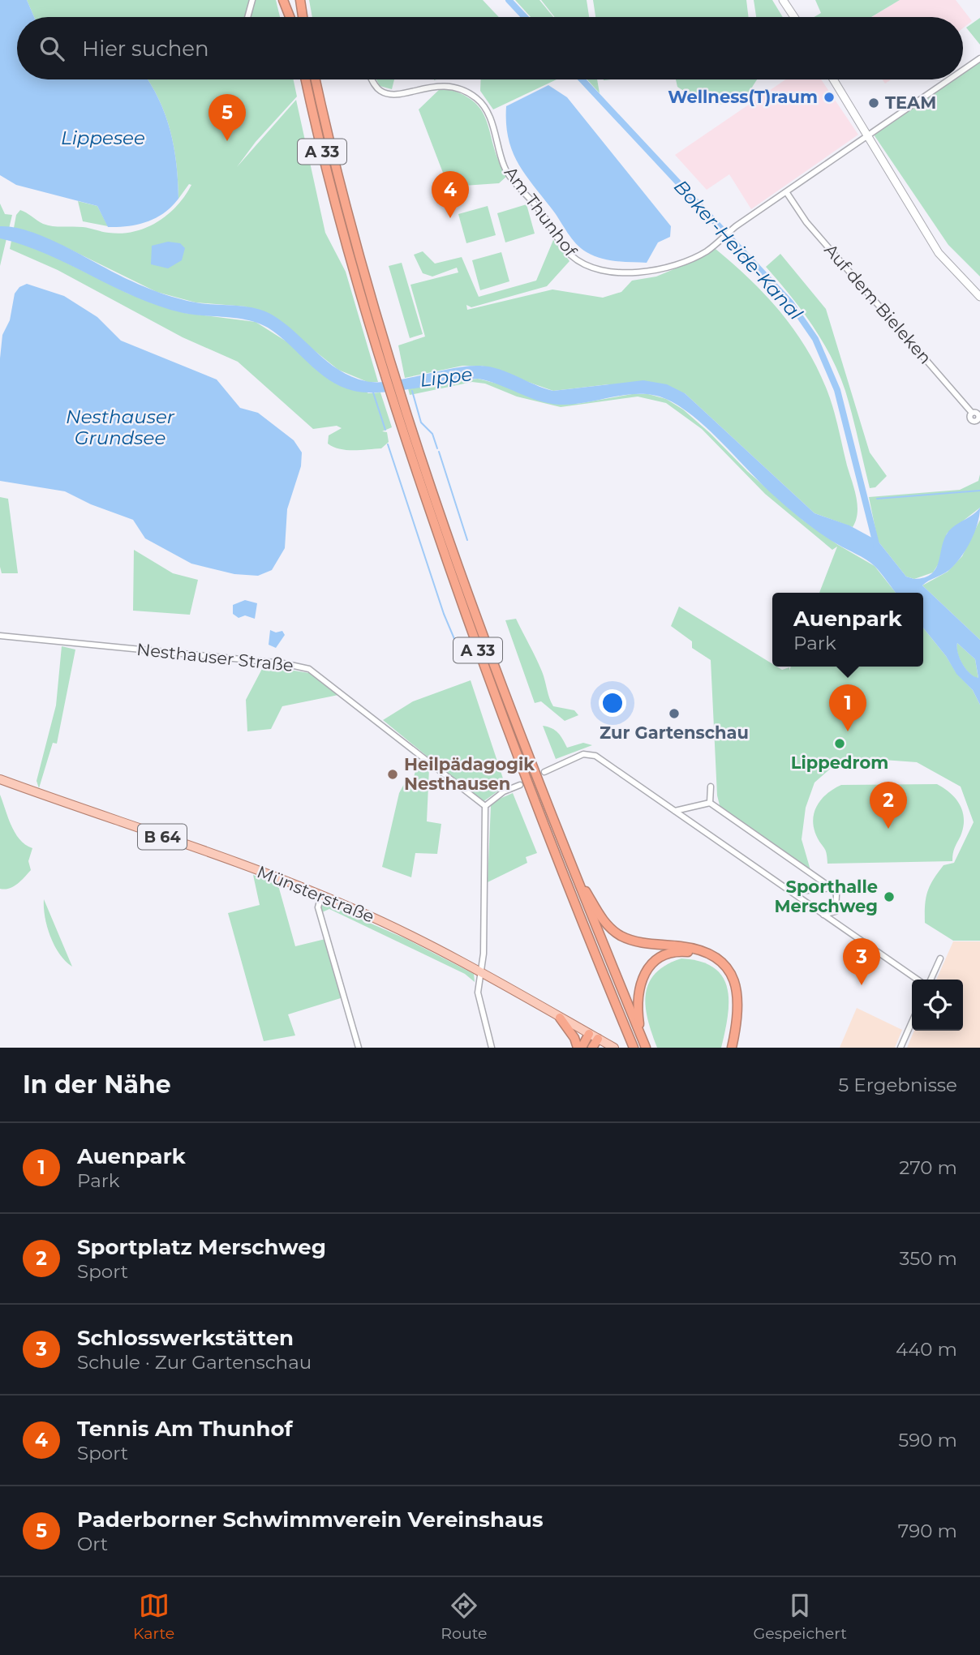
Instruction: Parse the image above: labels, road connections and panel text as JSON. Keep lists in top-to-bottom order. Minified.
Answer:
{"streets":{"highway":["A 33"],"main road":["B 64","Münsterstraße"],"street":["Am Thunhof","Auf dem Bieleken","Nesthauser Straße"]},"crossings":[["Am Thunhof","Auf dem Bieleken"]],"water":["Lippesee","Boker-Heide-Kanal","Lippe","Nesthauser Grundsee"],"places":["Wellness(T)raum","TEAM","Zur Gartenschau","Lippedrom","Heilpädagogik Nesthausen","Sporthalle Merschweg"],"page":{"search":"Hier suchen","pins":["5","4","1","2","3"],"popup":["Auenpark","Park"],"heading":["In der Nähe","5 Ergebnisse"],"list":[{"mark":"1","name":"Auenpark","note":"Park","value":"270 m"},{"mark":"2","name":"Sportplatz Merschweg","note":"Sport","value":"350 m"},{"mark":"3","name":"Schlosswerkstätten","note":"Schule · Zur Gartenschau","value":"440 m"},{"mark":"4","name":"Tennis Am Thunhof","note":"Sport","value":"590 m"},{"mark":"5","name":"Paderborner Schwimmverein Vereinshaus","note":"Ort","value":"790 m"}],"nav":["Karte","Route","Gespeichert"]}}
